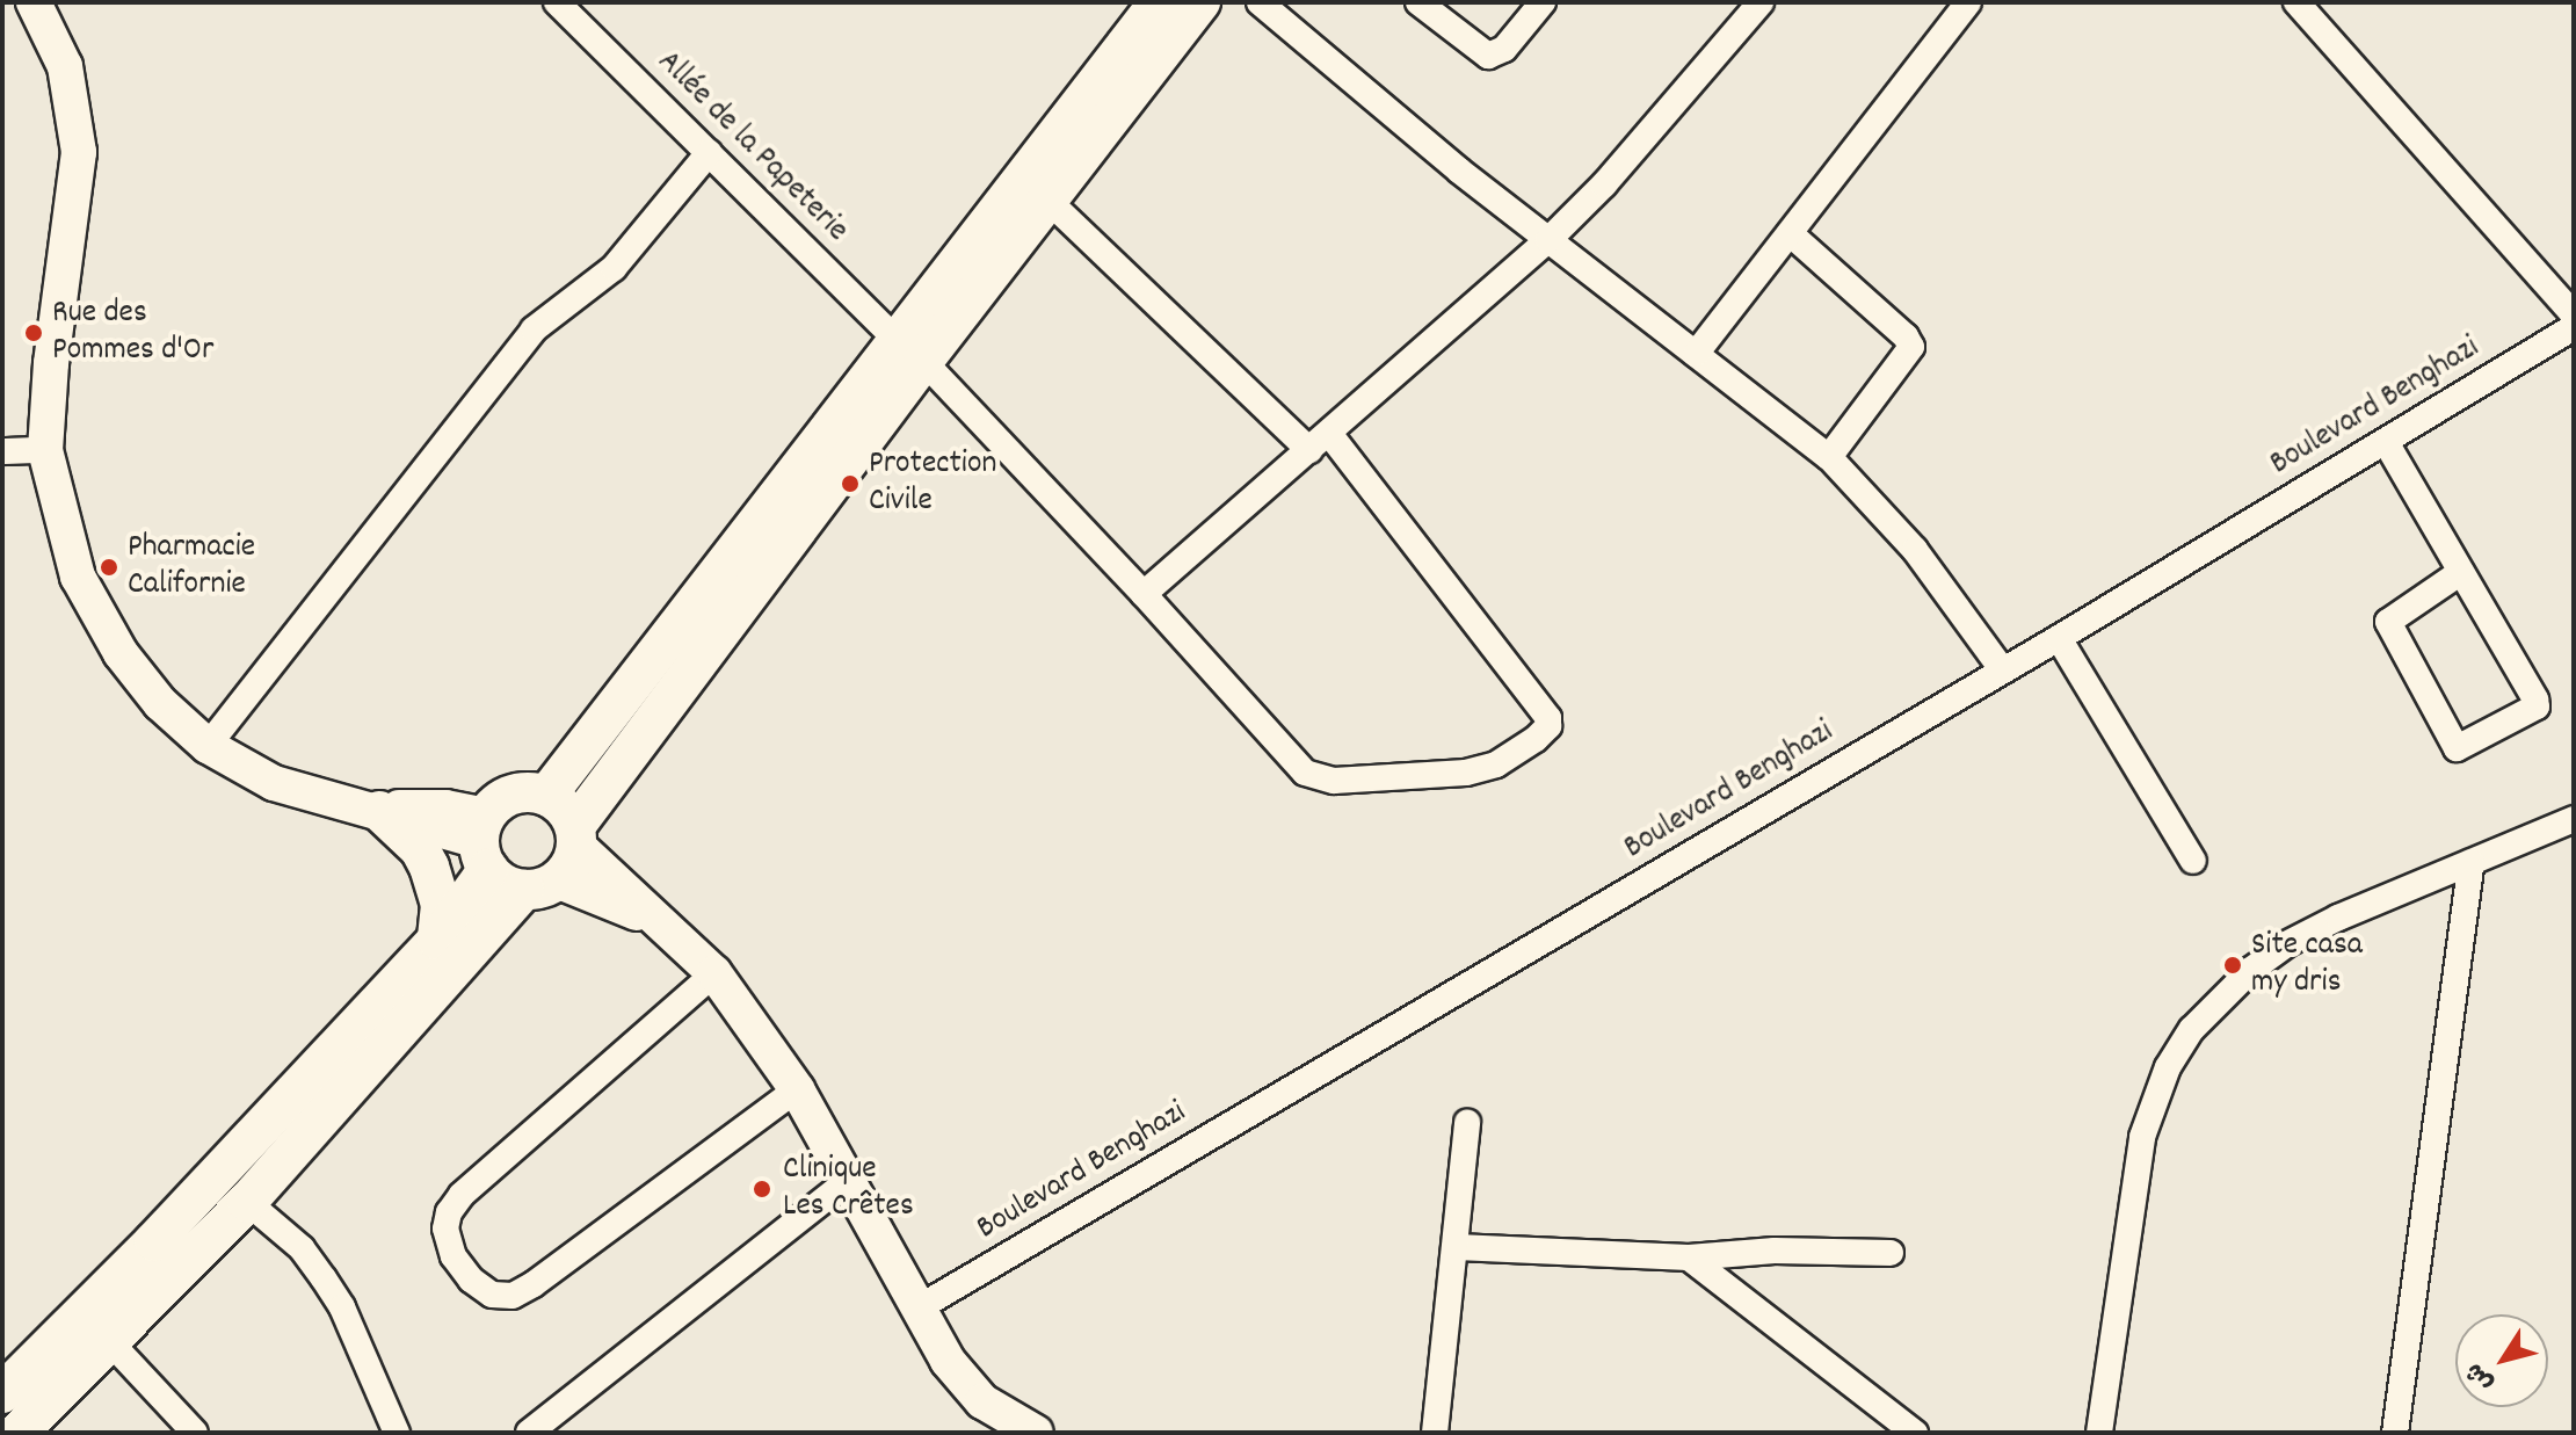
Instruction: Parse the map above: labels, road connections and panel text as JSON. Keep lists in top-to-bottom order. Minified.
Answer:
{"streets":{"street":["Allée de la Papeterie","Boulevard Benghazi"]},"places":["Rue des Pommes d'Or","Protection Civile","Pharmacie Californie","Site casa my dris","Clinique Les Crêtes"],"north":"bottom left"}
